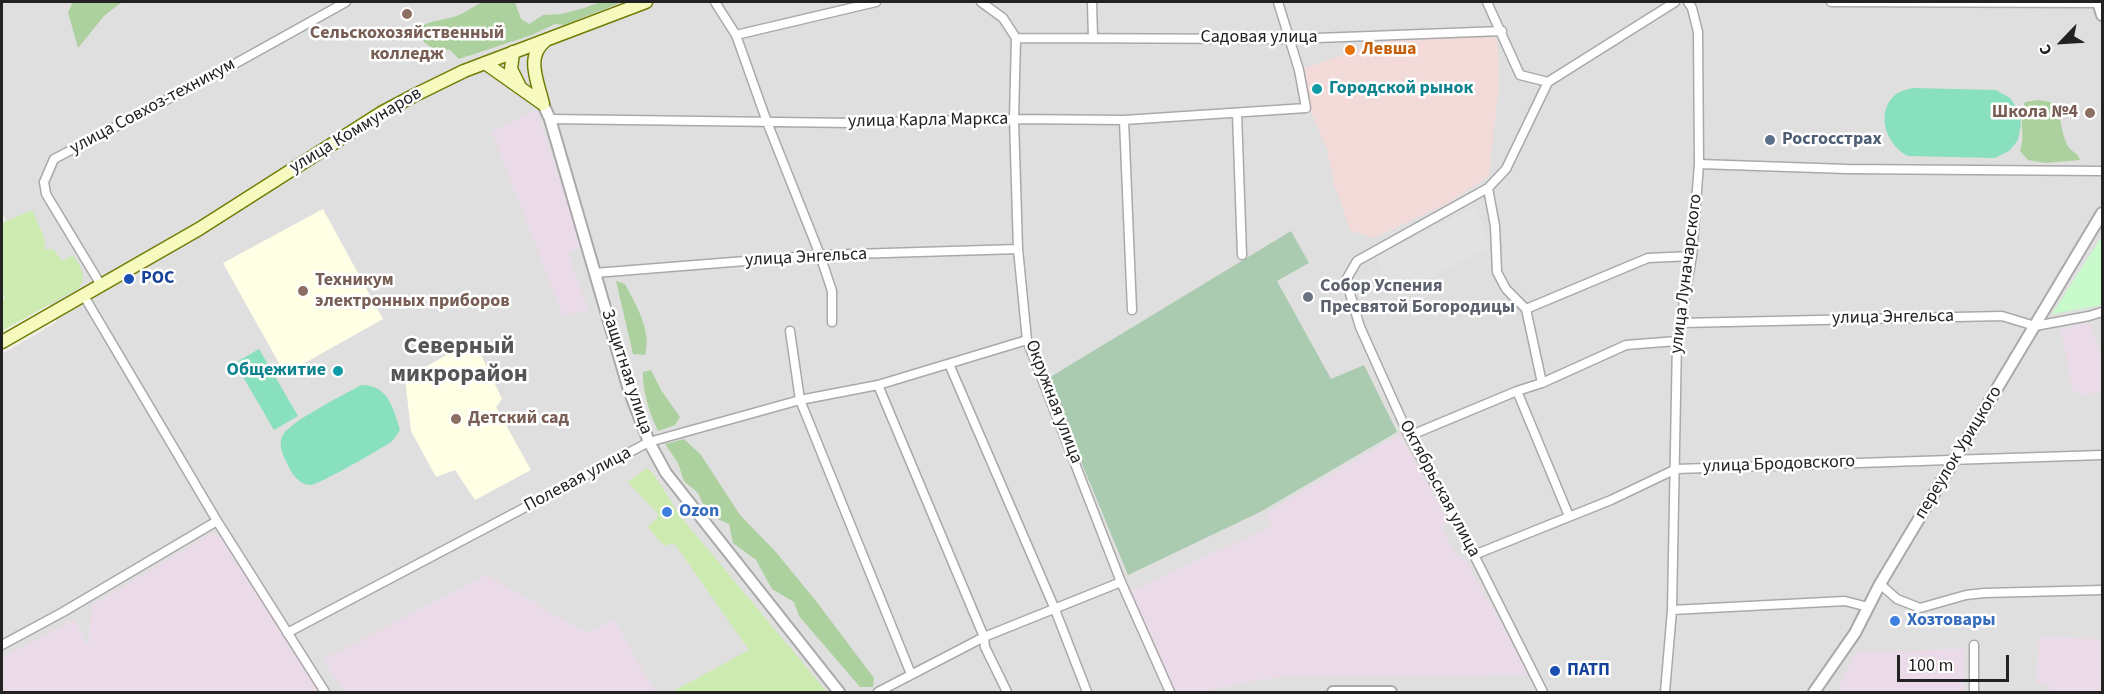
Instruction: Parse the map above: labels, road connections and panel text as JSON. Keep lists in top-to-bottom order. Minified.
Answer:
{"streets":{"main road":["улица Коммунаров"],"street":["Садовая улица","улица Совхоз-техникум","улица Карла Маркса","улица Энгельса","улица Луначарского","Защитная улица","Окружная улица","переулок Урицкого","улица Бродовского","Полевая улица","Октябрьская улица"]},"crossings":[["Садовая улица","улица Карла Маркса"],["Садовая улица","Окружная улица"],["улица Совхоз-техникум","улица Коммунаров"],["улица Карла Маркса","Защитная улица"],["улица Карла Маркса","Окружная улица"],["улица Энгельса","улица Луначарского"],["улица Энгельса","Защитная улица"],["улица Энгельса","Окружная улица"],["улица Энгельса","переулок Урицкого"],["улица Луначарского","улица Бродовского"],["Защитная улица","Полевая улица"],["Окружная улица","Полевая улица"],["переулок Урицкого","улица Бродовского"],["улица Бродовского","Октябрьская улица"]],"districts":["Северный микрорайон"],"places":["Сельскохозяйственный колледж","Левша","Городской рынок","Школа №4","Росгосстрах","РОС","Техникум электронных приборов","Собор Успения Пресвятой Богородицы","Общежитие","Детский сад","Ozon","Хозтовары","ПАТП"],"scale_bar":"100 m","north":"bottom left"}
